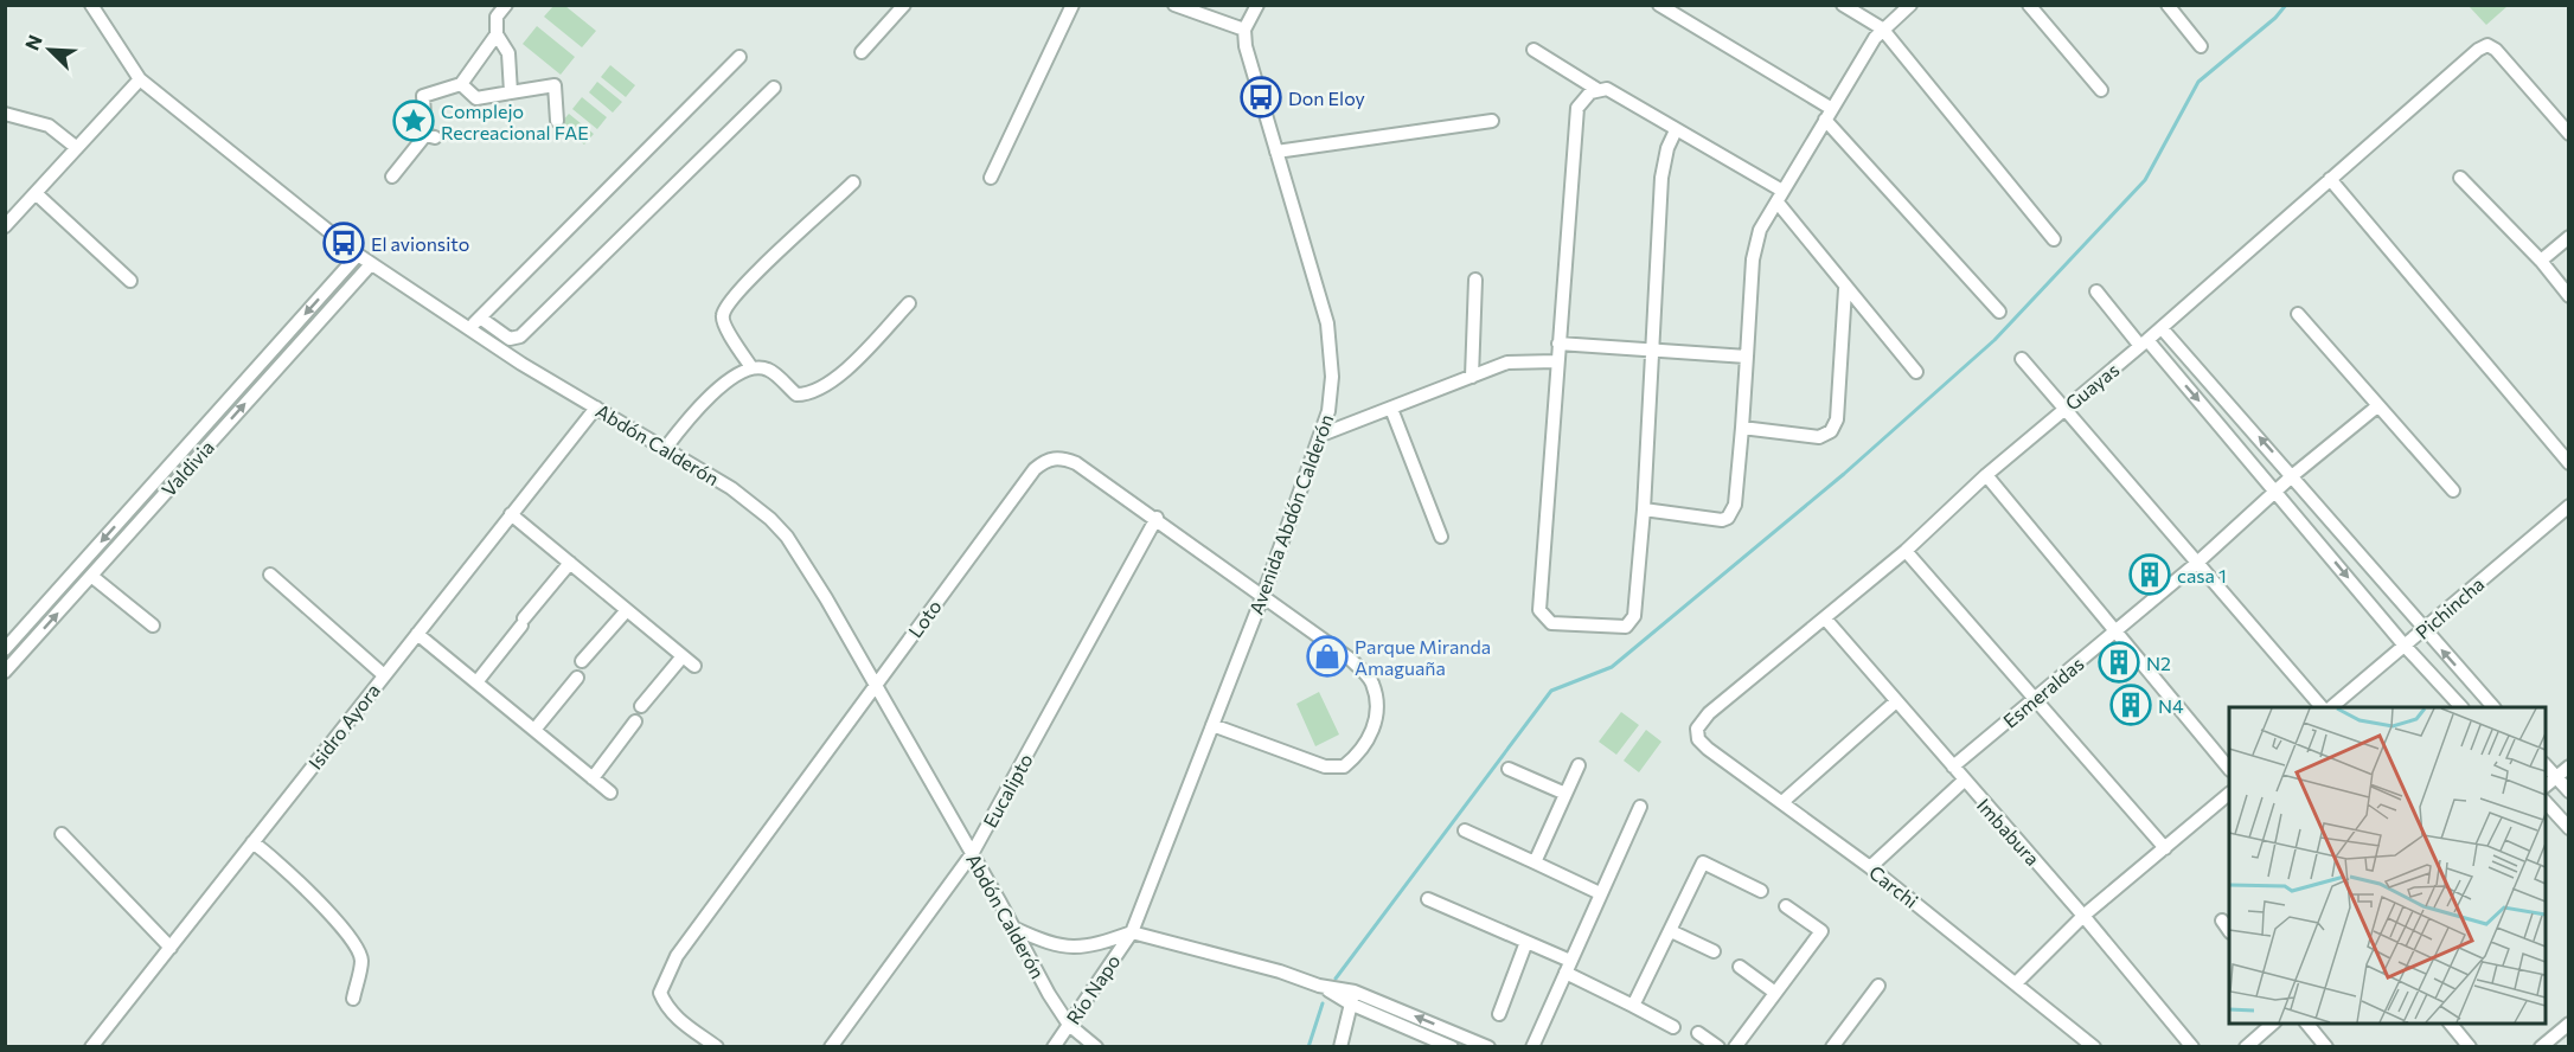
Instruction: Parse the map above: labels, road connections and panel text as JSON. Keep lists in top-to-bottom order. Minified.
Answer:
{"streets":{"street":["Guayas","Abdón Calderón","Valdivia","Avenida Abdón Calderón","Pichincha","Loto","Esmeraldas","Isidro Ayora","Eucalipto","Imbabura","Carchi","Río Napo"]},"crossings":[["Guayas","Imbabura"],["Guayas","Carchi"],["Abdón Calderón","Valdivia"],["Abdón Calderón","Loto"],["Abdón Calderón","Isidro Ayora"],["Abdón Calderón","Eucalipto"],["Abdón Calderón","Río Napo"],["Avenida Abdón Calderón","Loto"],["Avenida Abdón Calderón","Río Napo"],["Loto","Eucalipto"],["Esmeraldas","Imbabura"]],"places":{"bus stop":["Don Eloy","El avionsito"],"place":["Complejo Recreacional FAE"],"building":["casa 1","N2","N4"],"shop":["Parque Miranda Amaguaña"]},"north":"top left"}
